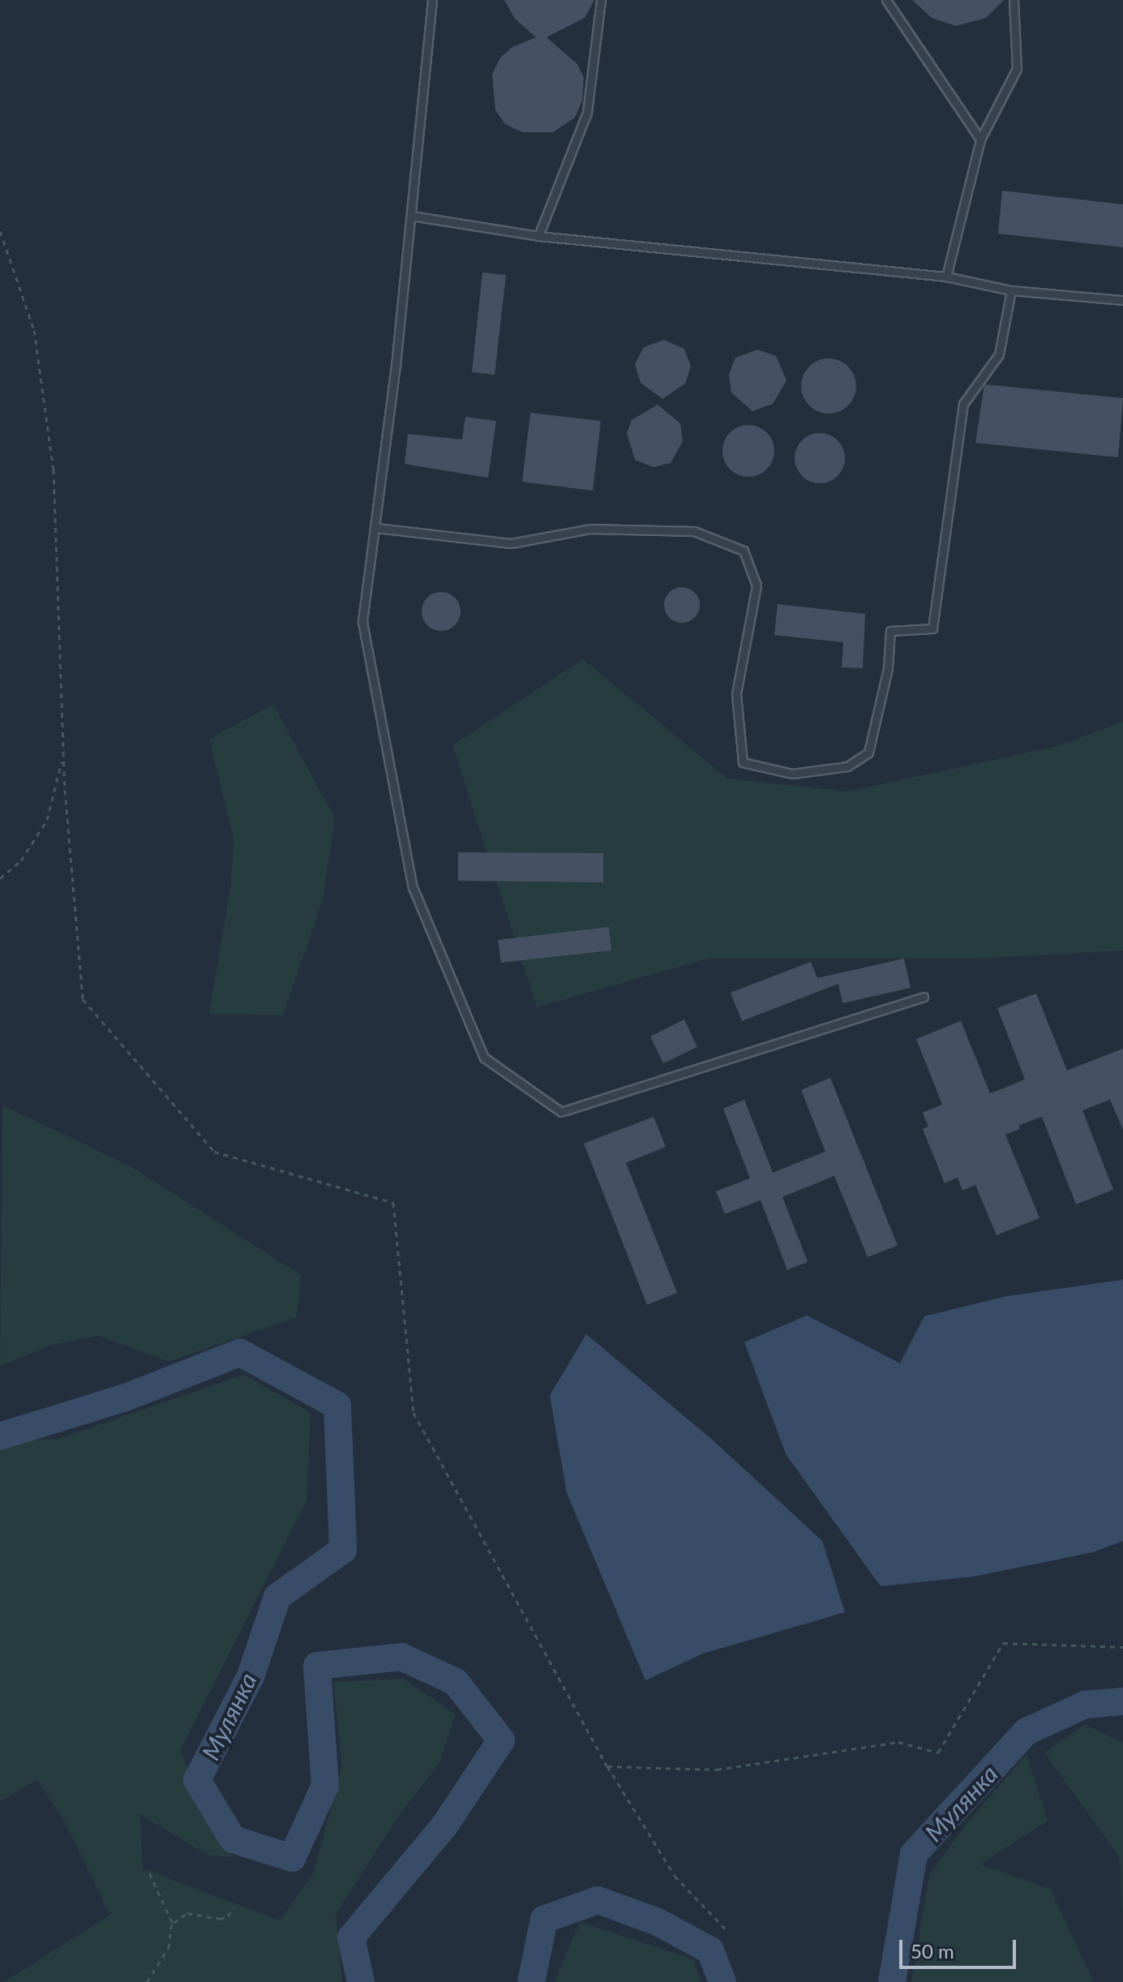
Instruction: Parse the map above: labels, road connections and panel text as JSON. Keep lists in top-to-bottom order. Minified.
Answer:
{"water":["Мулянка"],"scale_bar":"50 m"}
